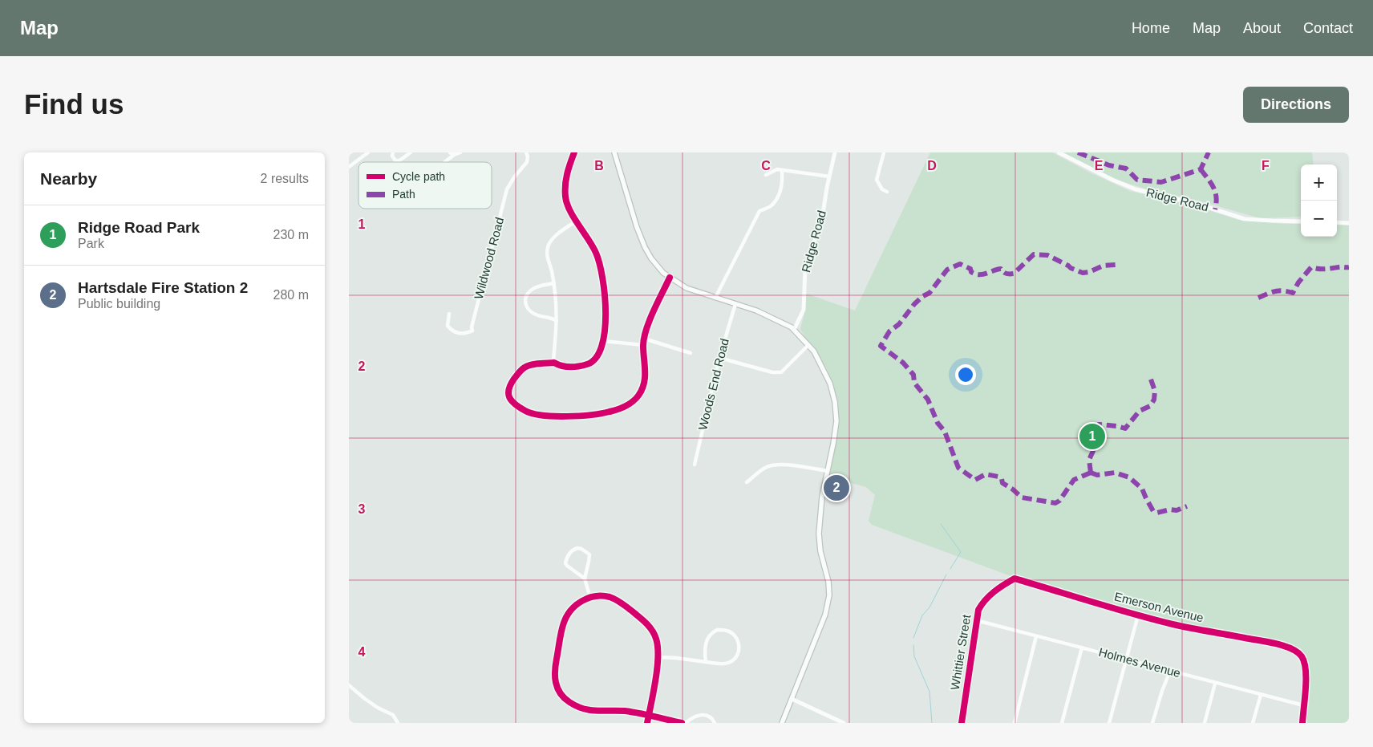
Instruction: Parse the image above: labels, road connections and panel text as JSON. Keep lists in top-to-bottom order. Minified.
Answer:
{"streets":{"street":["Ridge Road","Wildwood Road","Woods End Road","Emerson Avenue","Whittier Street","Holmes Avenue"]},"crossings":[["Emerson Avenue","Whittier Street"],["Emerson Avenue","Holmes Avenue"],["Whittier Street","Holmes Avenue"]],"legend":["Cycle path","Path"],"page":{"header":"Map","nav":["Home","Map","About","Contact"],"buttons":"Directions","title":"Find us","heading":["Nearby","2 results"],"map_buttons":["+","−"],"list":[{"mark":"1","name":"Ridge Road Park","note":"Park","value":"230 m"},{"mark":"2","name":"Hartsdale Fire Station 2","note":"Public building","value":"280 m"}],"pins":["1","2"]},"grid":{"columns":["B","C","D","E","F"],"rows":["1","2","3","4"]}}
